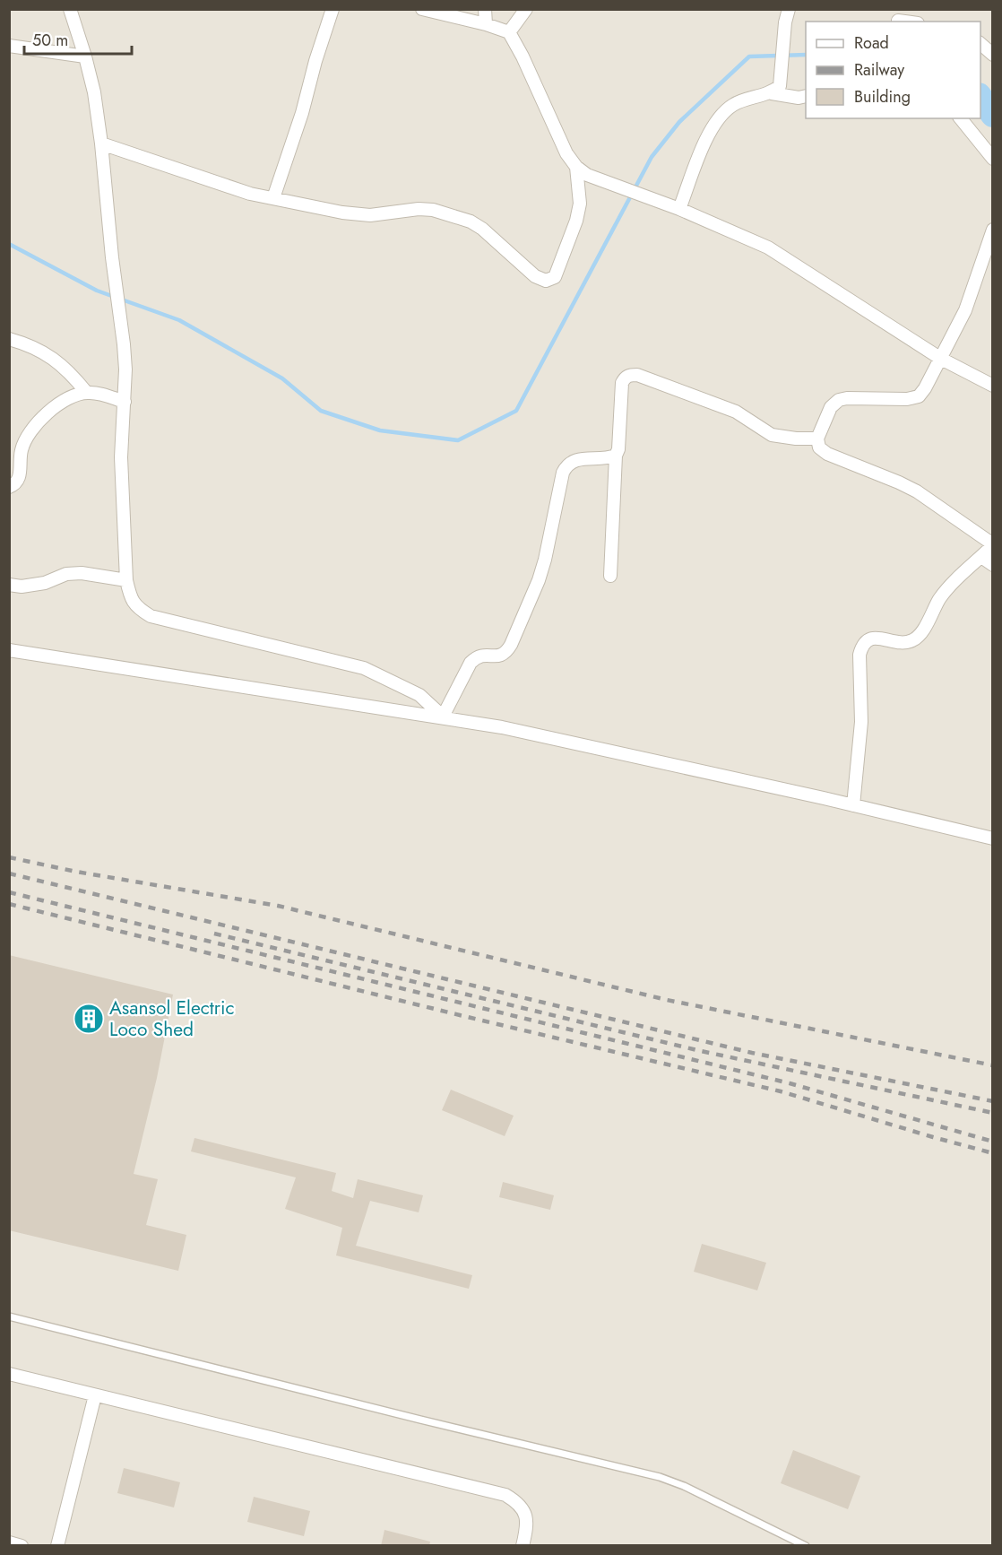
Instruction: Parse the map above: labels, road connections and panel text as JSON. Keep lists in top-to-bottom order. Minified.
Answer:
{"places":{"building":["Asansol Electric Loco Shed"]},"legend":["Road","Railway","Building"],"scale_bar":"50 m"}
